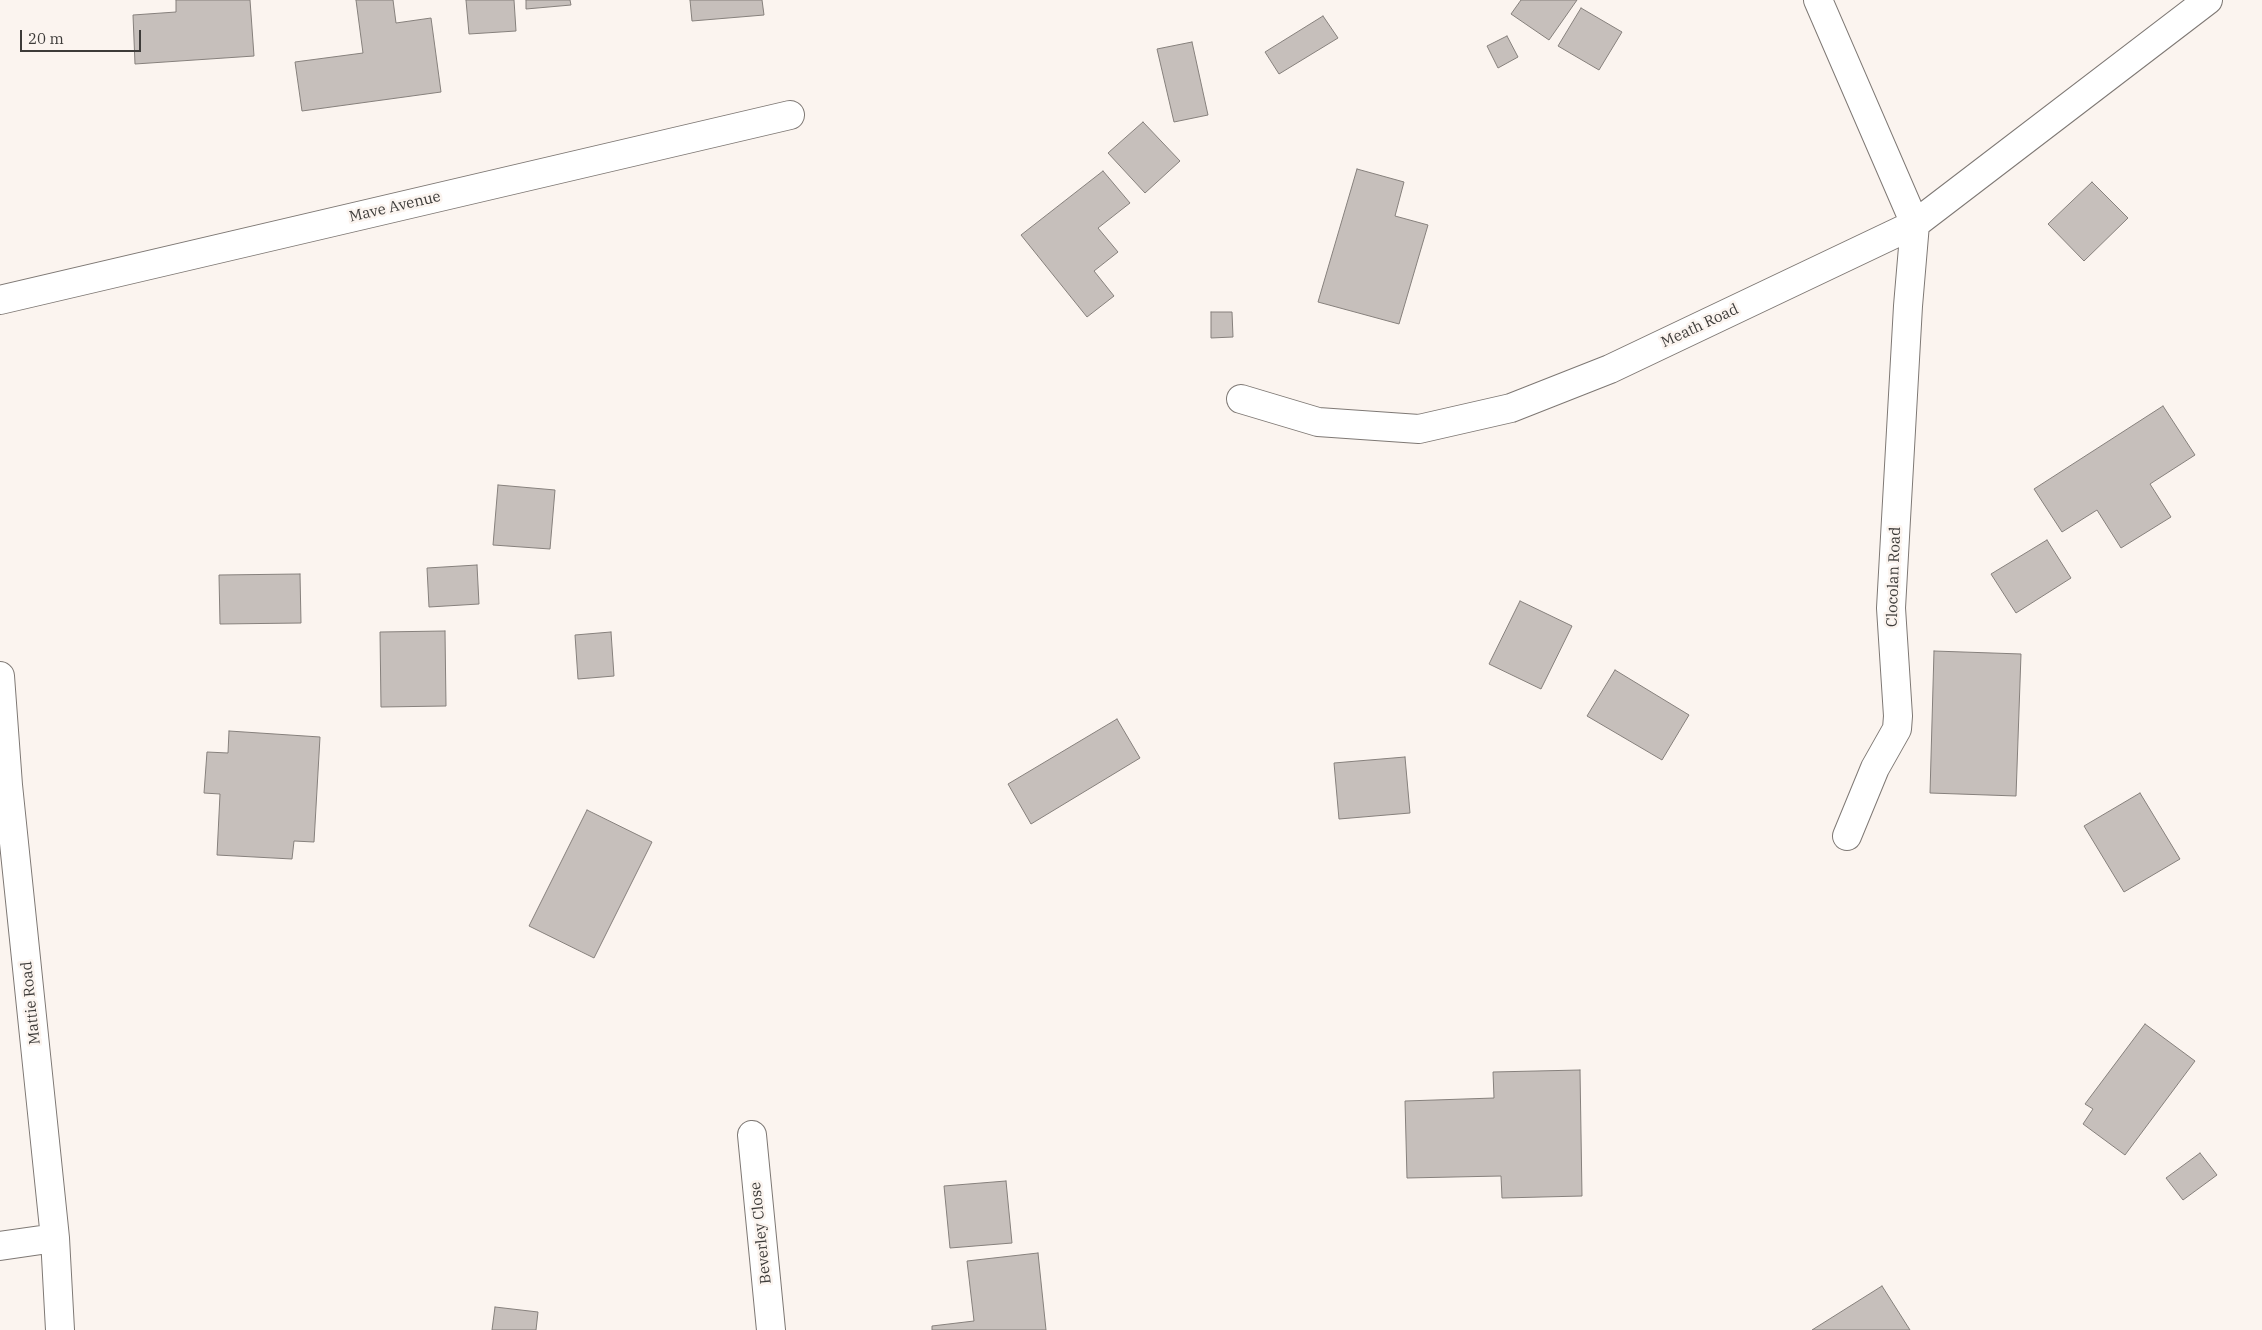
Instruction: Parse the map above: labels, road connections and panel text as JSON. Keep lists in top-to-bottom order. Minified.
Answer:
{"streets":{"street":["Mave Avenue","Meath Road","Clocolan Road","Mattie Road","Beverley Close"]},"crossings":[["Meath Road","Clocolan Road"]],"scale_bar":"20 m"}
